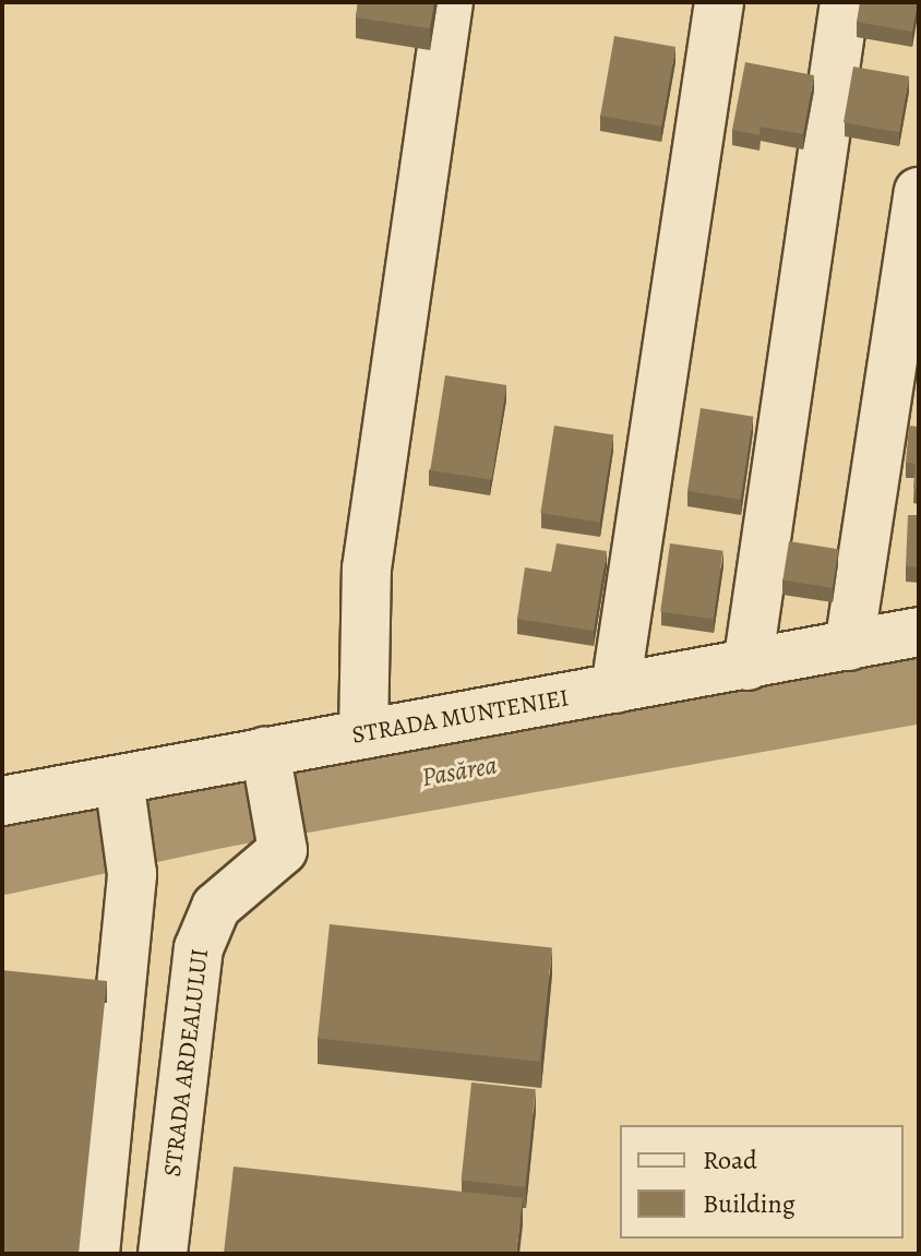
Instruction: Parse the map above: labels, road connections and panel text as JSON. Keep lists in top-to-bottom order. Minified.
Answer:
{"streets":{"street":["STRADA MUNTENIEI","STRADA ARDEALULUI"]},"crossings":[["STRADA MUNTENIEI","STRADA ARDEALULUI"]],"water":["Pasărea"],"legend":["Road","Building"]}
